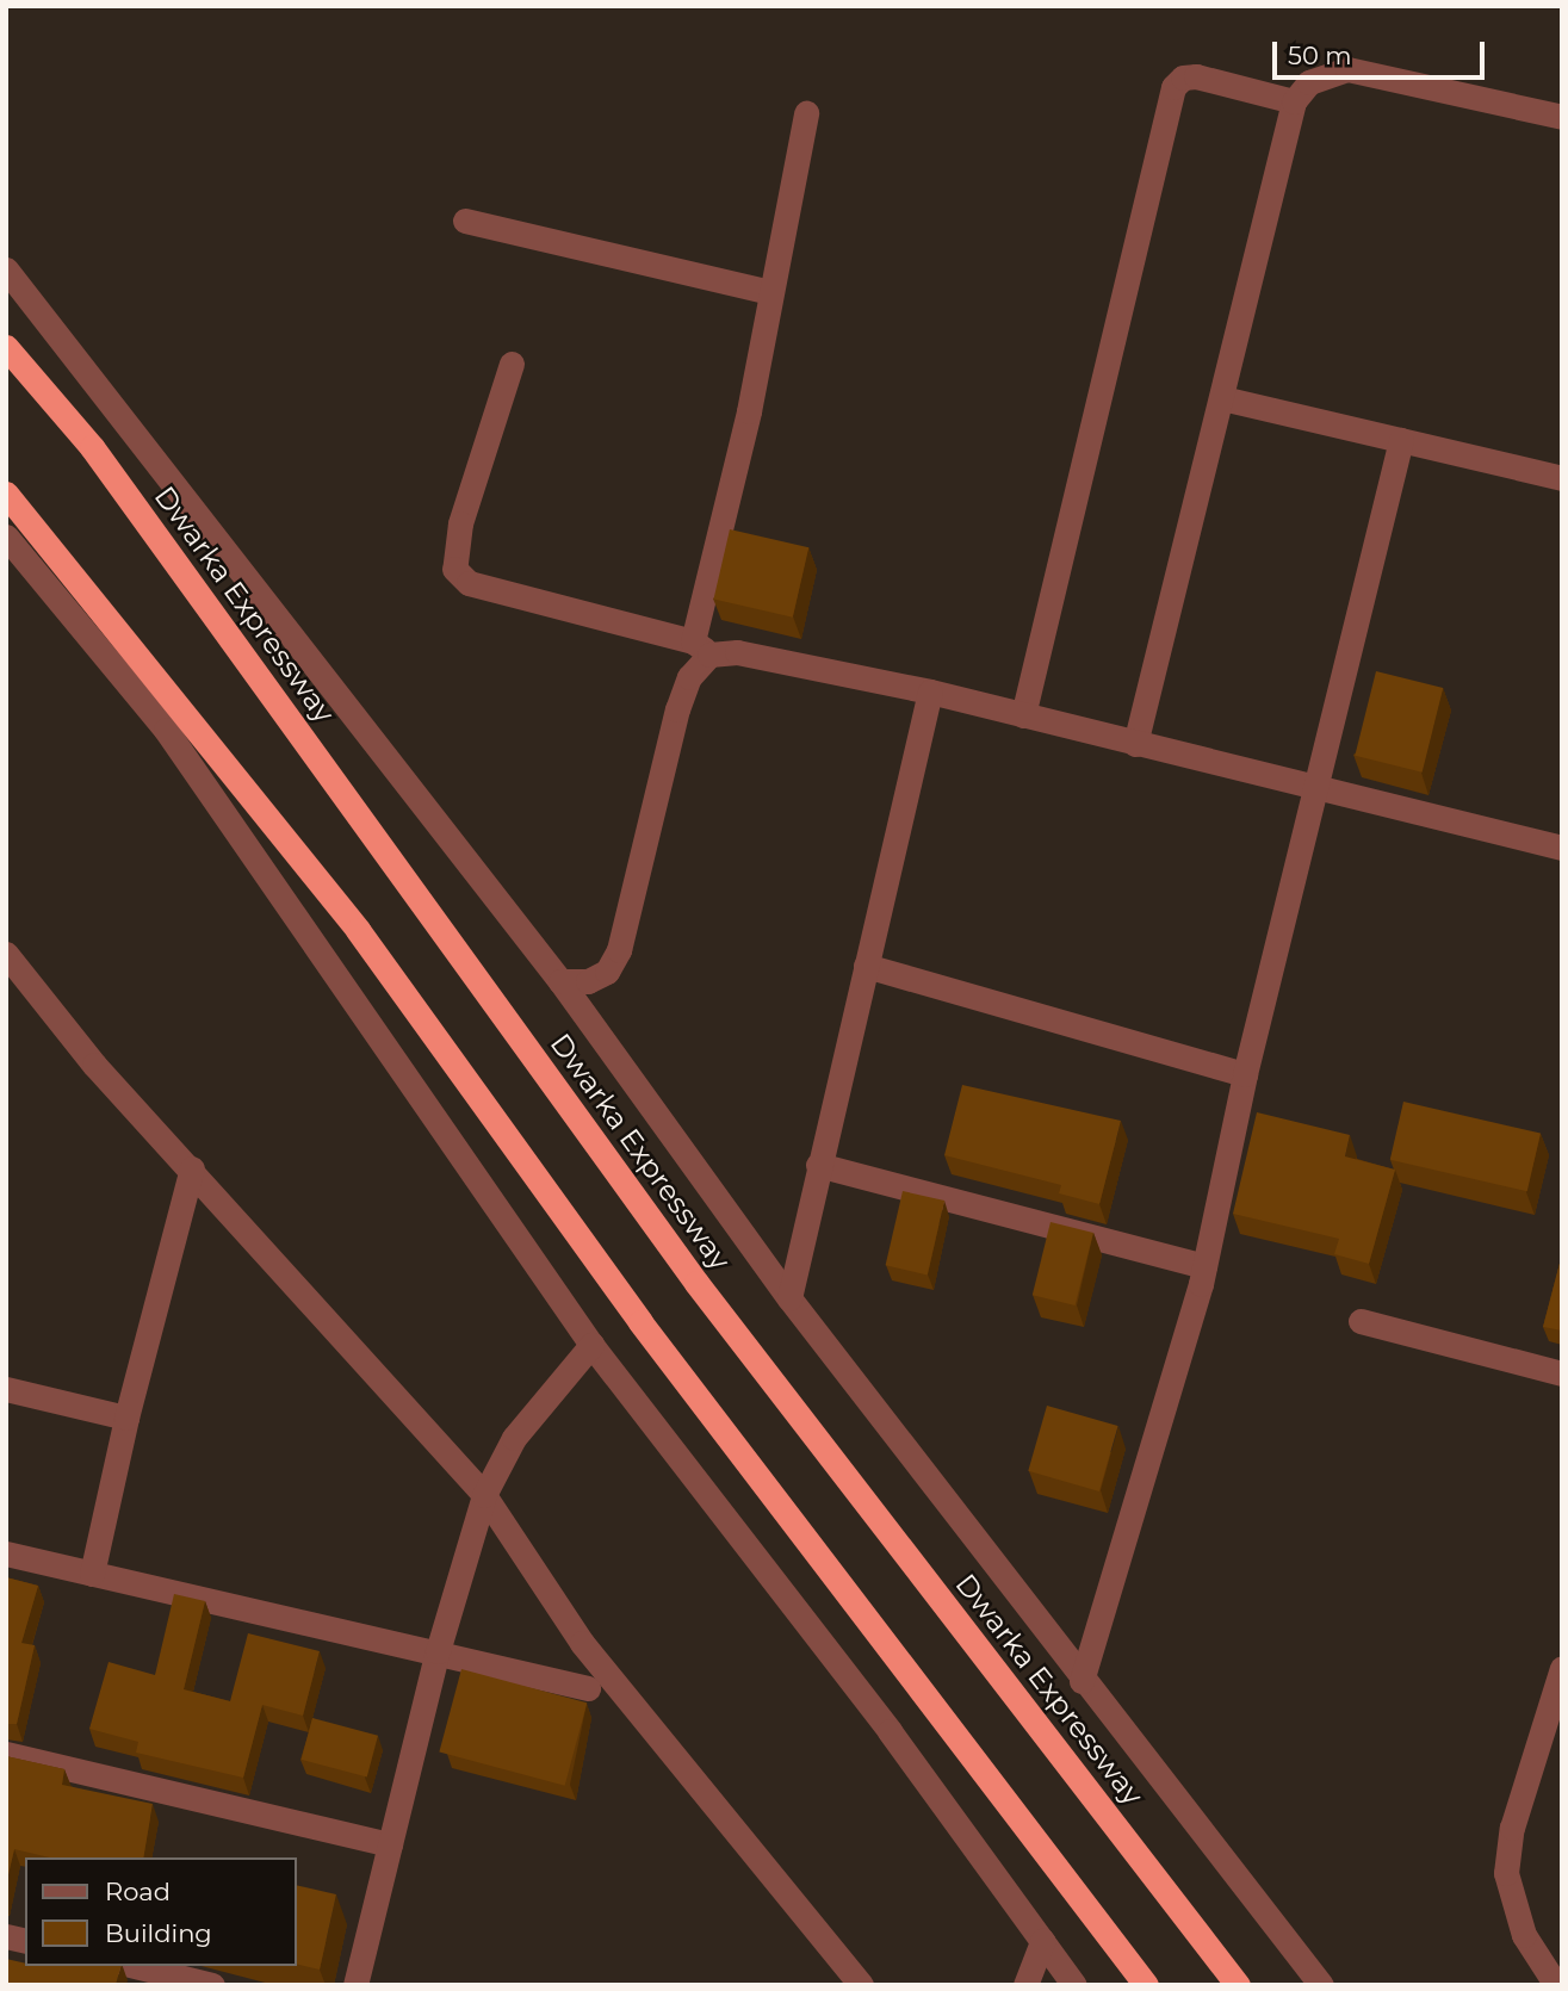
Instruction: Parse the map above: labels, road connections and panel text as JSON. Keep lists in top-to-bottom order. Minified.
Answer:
{"streets":{"highway":["Dwarka Expressway"]},"legend":["Road","Building"],"scale_bar":"50 m"}
